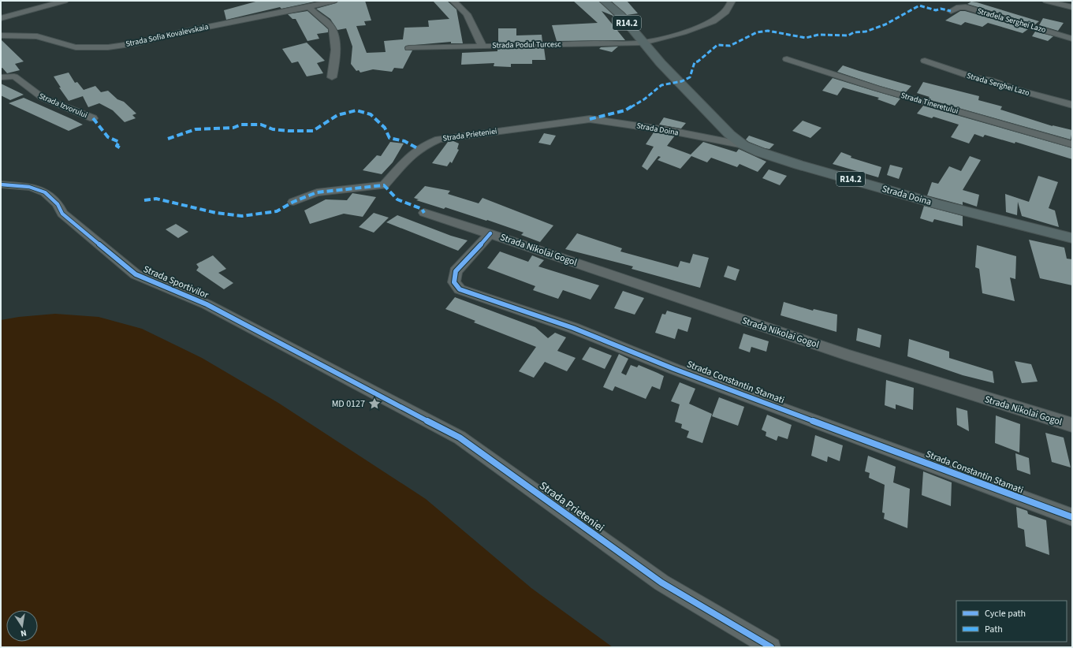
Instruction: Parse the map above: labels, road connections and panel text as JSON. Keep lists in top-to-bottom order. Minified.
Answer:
{"streets":{"main road":["R14.2","Strada Doina"],"street":["Stradela Serghei Lazo","Strada Sofia Kovalevskaia","Strada Podul Turcesc","Strada Serghei Lazo","Strada Tineretului","Strada Izvorului","Strada Prieteniei","Strada Nikolai Gogol","Strada Sportivilor","Strada Constantin Stamati"]},"crossings":[["R14.2","Strada Podul Turcesc"],["R14.2","Strada Doina"],["Strada Podul Turcesc","Strada Doina"],["Strada Doina","Strada Prieteniei"],["Strada Prieteniei","Strada Sportivilor"],["Strada Nikolai Gogol","Strada Constantin Stamati"]],"places":{"place":["MD 0127"]},"legend":["Cycle path","Path"],"north":"bottom"}
